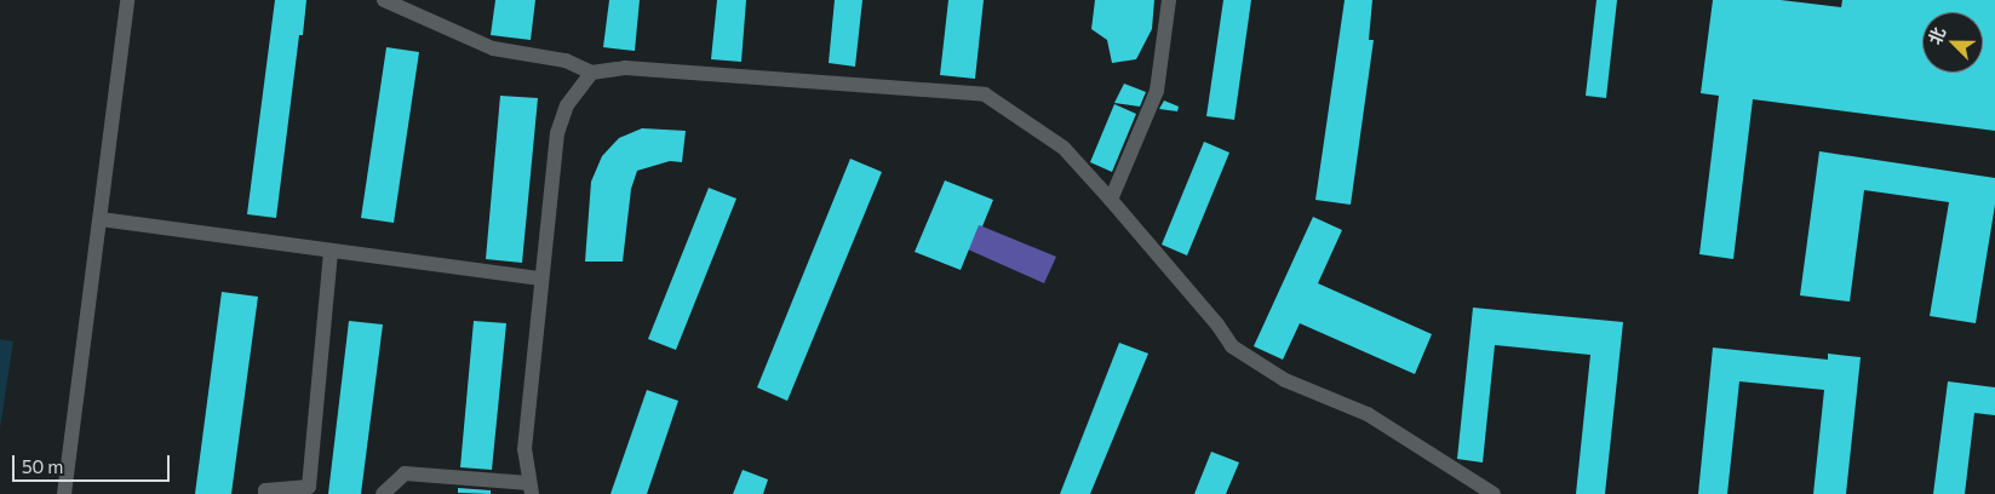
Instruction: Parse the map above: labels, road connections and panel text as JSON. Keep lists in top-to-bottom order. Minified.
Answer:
{"scale_bar":"50 m","north":"top left"}
